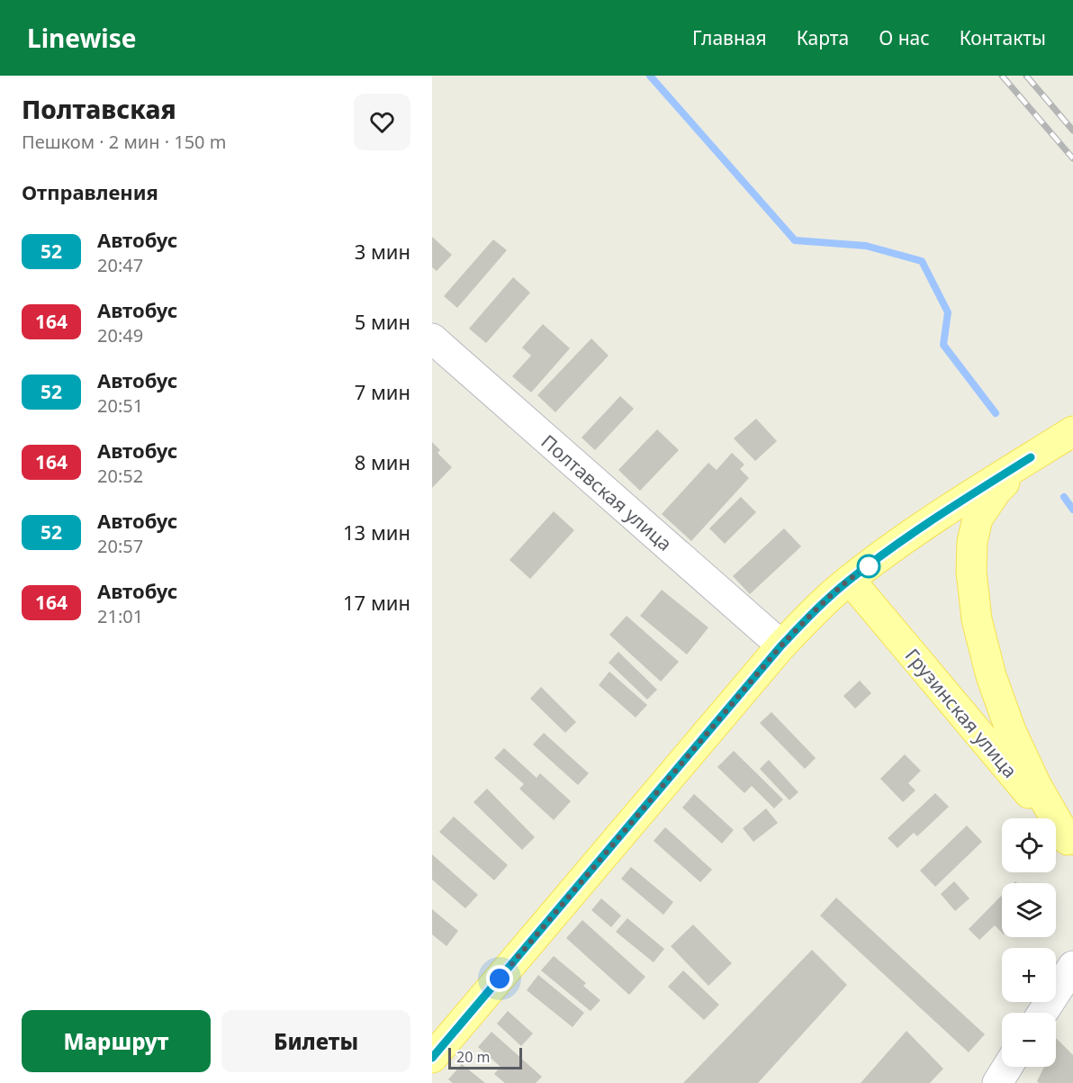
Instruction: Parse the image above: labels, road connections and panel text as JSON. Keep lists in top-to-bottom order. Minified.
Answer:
{"streets":{"main road":["Грузинская улица"],"street":["Полтавская улица"]},"lines":["bus line 52"],"scale_bar":"20 m","page":{"header":"Linewise","nav":["Главная","Карта","О нас","Контакты"],"heading":[["Полтавская","Пешком · 2 мин · 150 m"],"Отправления"],"list":[{"mark":"52","name":"Автобус","note":"20:47","value":"3 мин"},{"mark":"164","name":"Автобус","note":"20:49","value":"5 мин"},{"mark":"52","name":"Автобус","note":"20:51","value":"7 мин"},{"mark":"164","name":"Автобус","note":"20:52","value":"8 мин"},{"mark":"52","name":"Автобус","note":"20:57","value":"13 мин"},{"mark":"164","name":"Автобус","note":"21:01","value":"17 мин"}],"map_buttons":["+","−"],"buttons":["Маршрут","Билеты"],"scale":"20 m"}}
